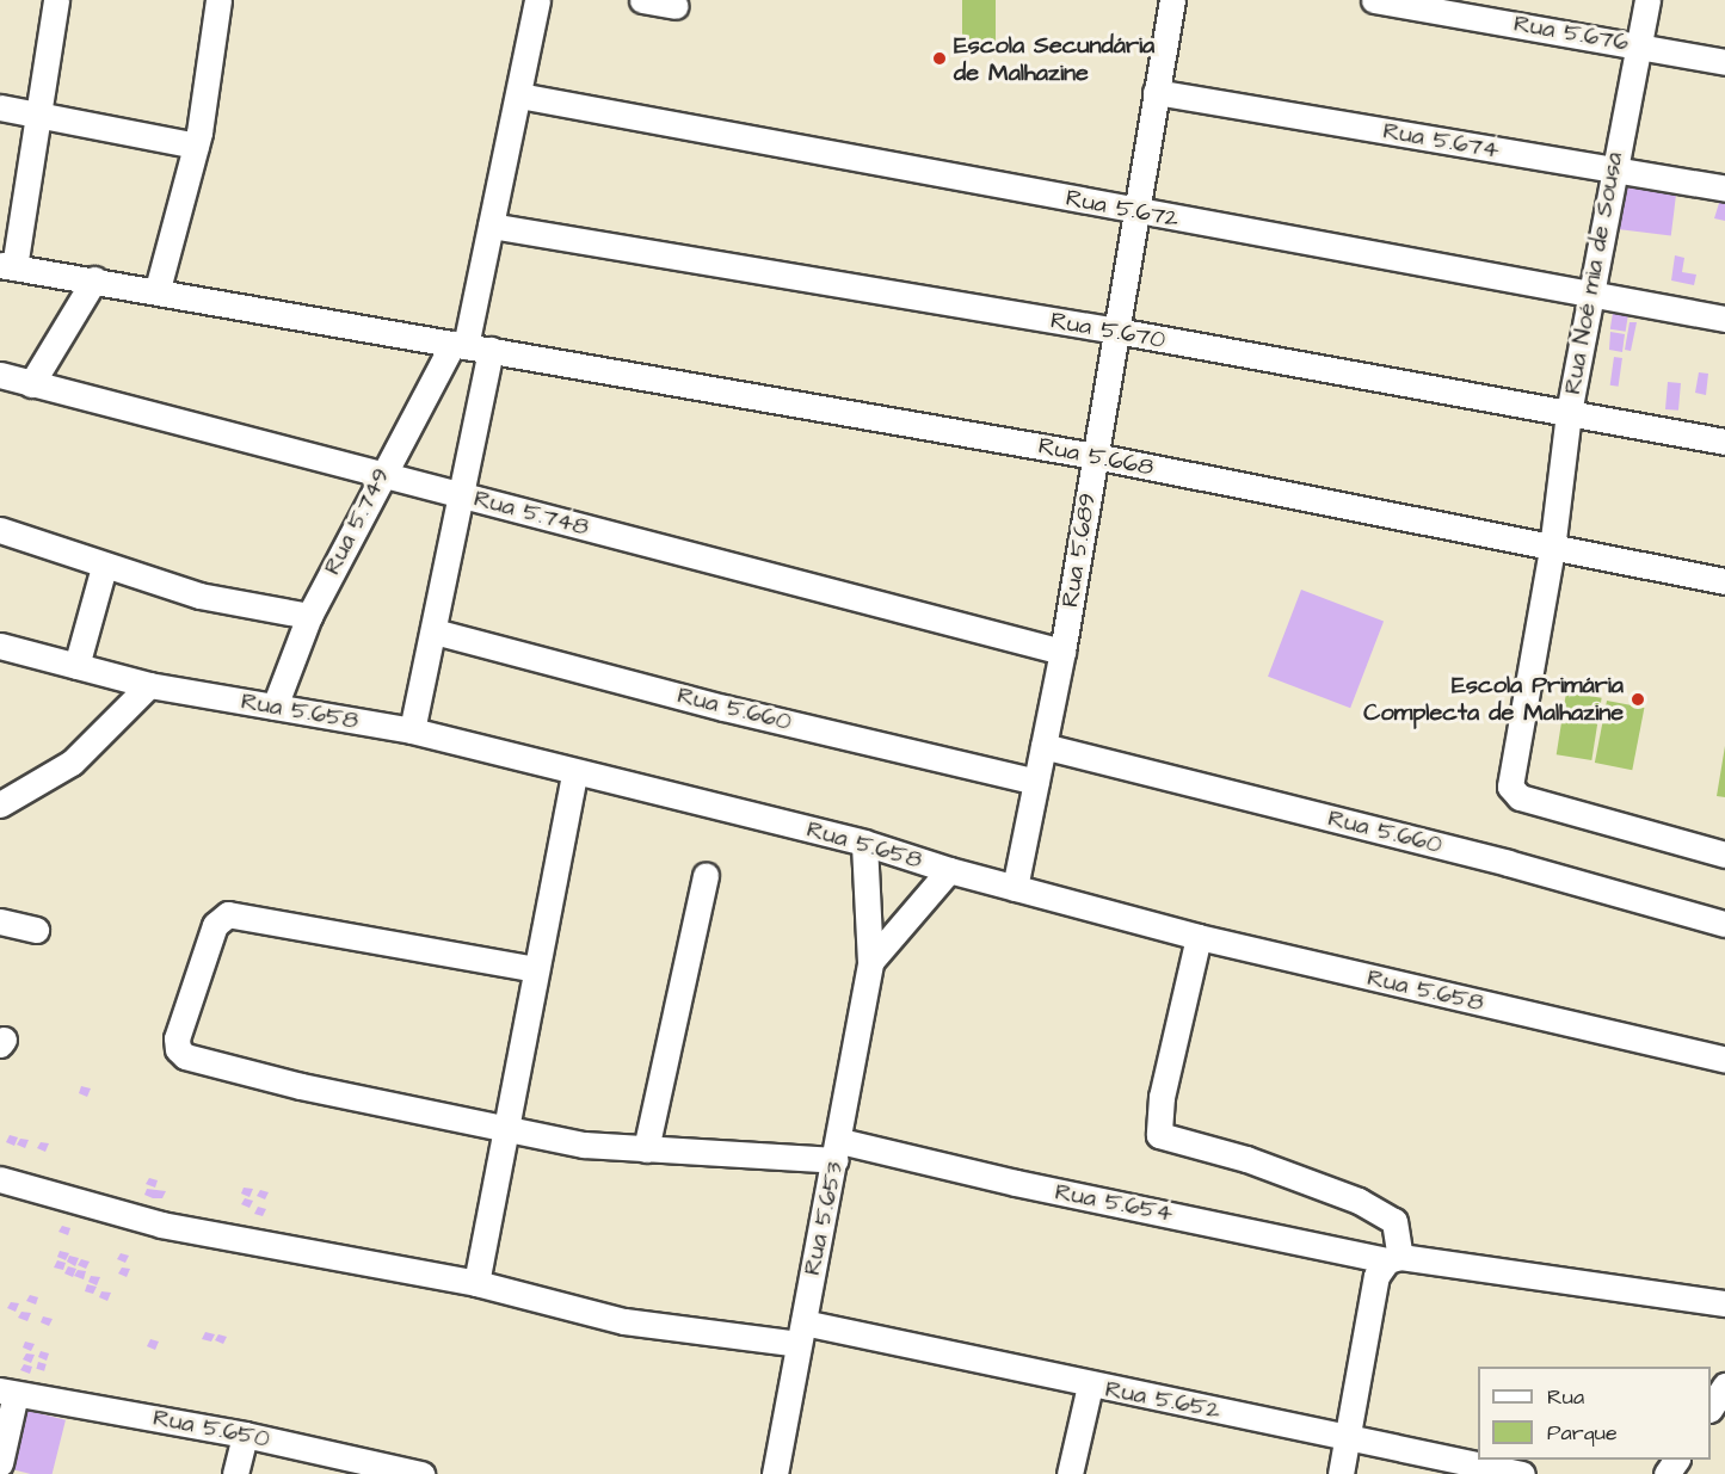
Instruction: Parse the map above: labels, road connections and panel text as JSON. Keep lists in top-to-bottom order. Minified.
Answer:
{"streets":{"street":["Rua 5.676","Rua 5.674","Rua 5.672","Rua Noé mia de Sousa","Rua 5.670","Rua 5.668","Rua 5.748","Rua 5.749","Rua 5.689","Rua 5.660","Rua 5.658","Rua 5.654","Rua 5.653","Rua 5.652","Rua 5.650"]},"crossings":[["Rua 5.676","Rua Noé mia de Sousa"],["Rua 5.674","Rua Noé mia de Sousa"],["Rua 5.674","Rua 5.689"],["Rua 5.672","Rua Noé mia de Sousa"],["Rua 5.672","Rua 5.749"],["Rua 5.672","Rua 5.689"],["Rua Noé mia de Sousa","Rua 5.670"],["Rua Noé mia de Sousa","Rua 5.668"],["Rua 5.670","Rua 5.749"],["Rua 5.670","Rua 5.689"],["Rua 5.668","Rua 5.749"],["Rua 5.668","Rua 5.689"],["Rua 5.748","Rua 5.749"],["Rua 5.748","Rua 5.689"],["Rua 5.749","Rua 5.658"],["Rua 5.689","Rua 5.660"],["Rua 5.689","Rua 5.658"],["Rua 5.658","Rua 5.653"],["Rua 5.654","Rua 5.653"],["Rua 5.653","Rua 5.652"]],"places":["Escola Secundária de Malhazine","Escola Primária Complecta de Malhazine"],"legend":["Rua","Parque"]}
